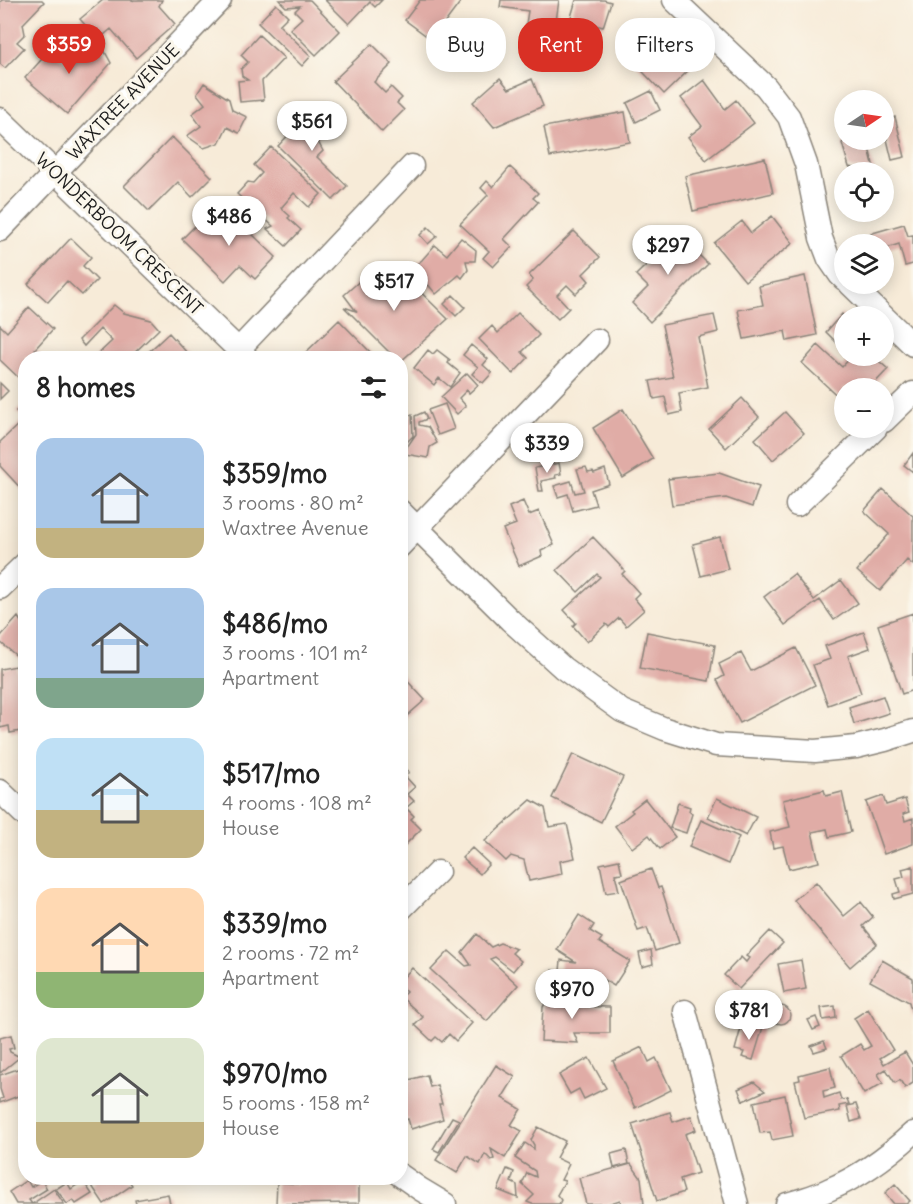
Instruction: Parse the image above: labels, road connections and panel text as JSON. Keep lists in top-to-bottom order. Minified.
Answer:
{"streets":{"street":["WAXTREE AVENUE","WONDERBOOM CRESCENT"]},"crossings":[["WAXTREE AVENUE","WONDERBOOM CRESCENT"]],"north":"right","page":{"chip":["Buy","Rent","Filters"],"price":["$359","$561","$486","$297","$517","$339","$970","$781"],"map_buttons":["+","−"],"heading":"8 homes","list":[{"name":"$359/mo","note":"3 rooms · 80 m² · Waxtree Avenue"},{"name":"$486/mo","note":"3 rooms · 101 m² · Apartment"},{"name":"$517/mo","note":"4 rooms · 108 m² · House"},{"name":"$339/mo","note":"2 rooms · 72 m² · Apartment"},{"name":"$970/mo","note":"5 rooms · 158 m² · House"}]}}
